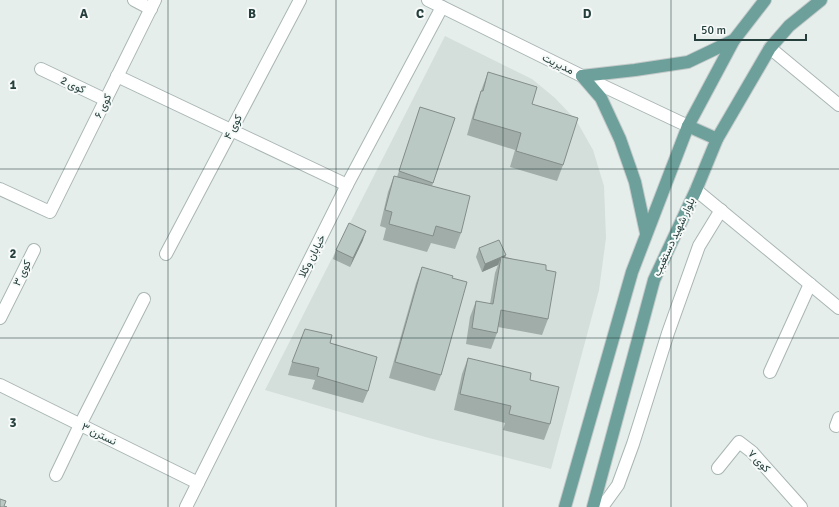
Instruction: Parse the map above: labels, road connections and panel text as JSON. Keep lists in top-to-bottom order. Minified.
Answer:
{"streets":{"main road":["بلوار شهید دستغیب"],"street":["مدیریت","کوی 2","کوی ۶","کوی ۴","خیابان وکلا","کوی ۳","نسترن ۳","کوی ۷"]},"crossings":[["مدیریت","خیابان وکلا"],["کوی 2","کوی ۶"],["خیابان وکلا","نسترن ۳"]],"scale_bar":"50 m","grid":{"columns":["A","B","C","D"],"rows":["1","2","3"]}}
